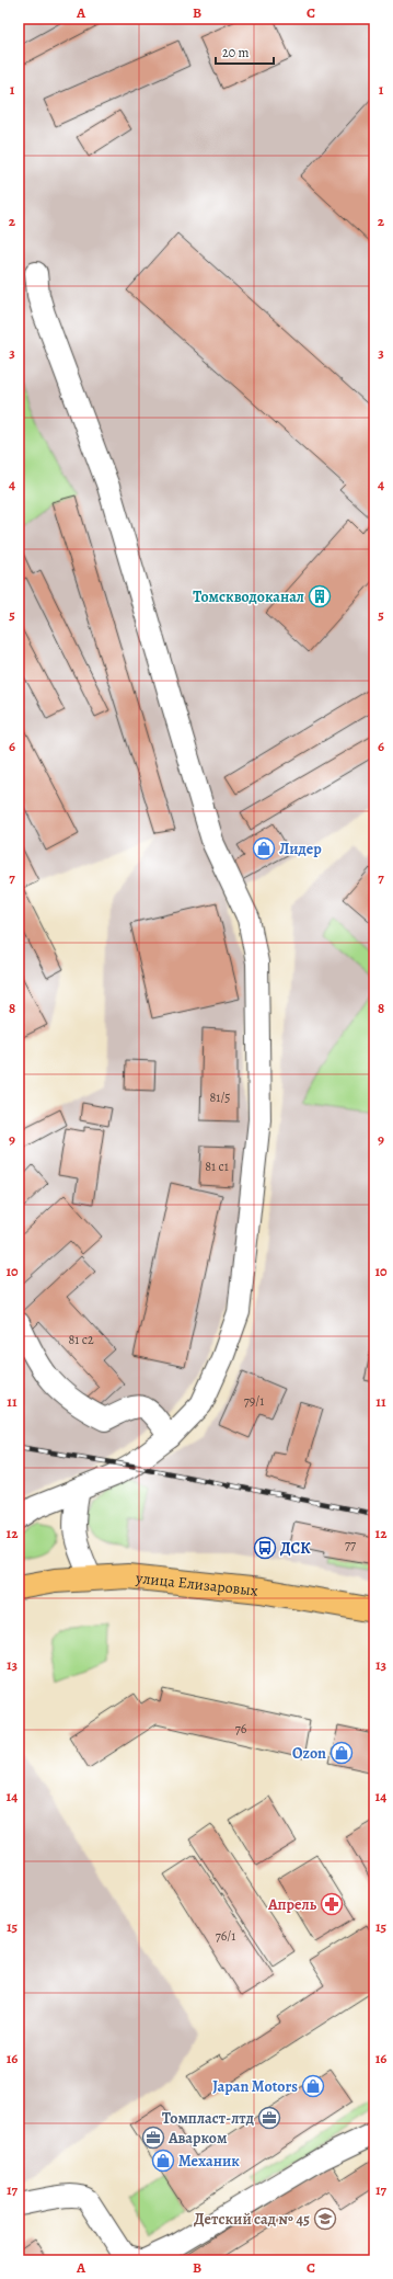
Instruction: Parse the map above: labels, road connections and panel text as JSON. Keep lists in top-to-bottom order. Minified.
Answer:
{"streets":{"main road":["улица Елизаровых"]},"places":{"building":["Томскводоканал"],"shop":["Лидер","Ozon","Japan Motors","Механик"],"bus stop":["ДСК"],"pharmacy":["Апрель"],"office":["Томпласт-лтд","Аварком"],"school or university":["Детский сад № 45"]},"house_numbers":["81/5","81 с1","81 с2","79/1","77","76","76/1"],"scale_bar":"20 m","grid":{"columns":["A","B","C"],"rows":["1","2","3","4","5","6","7","8","9","10","11","12","13","14","15","16","17"]}}
